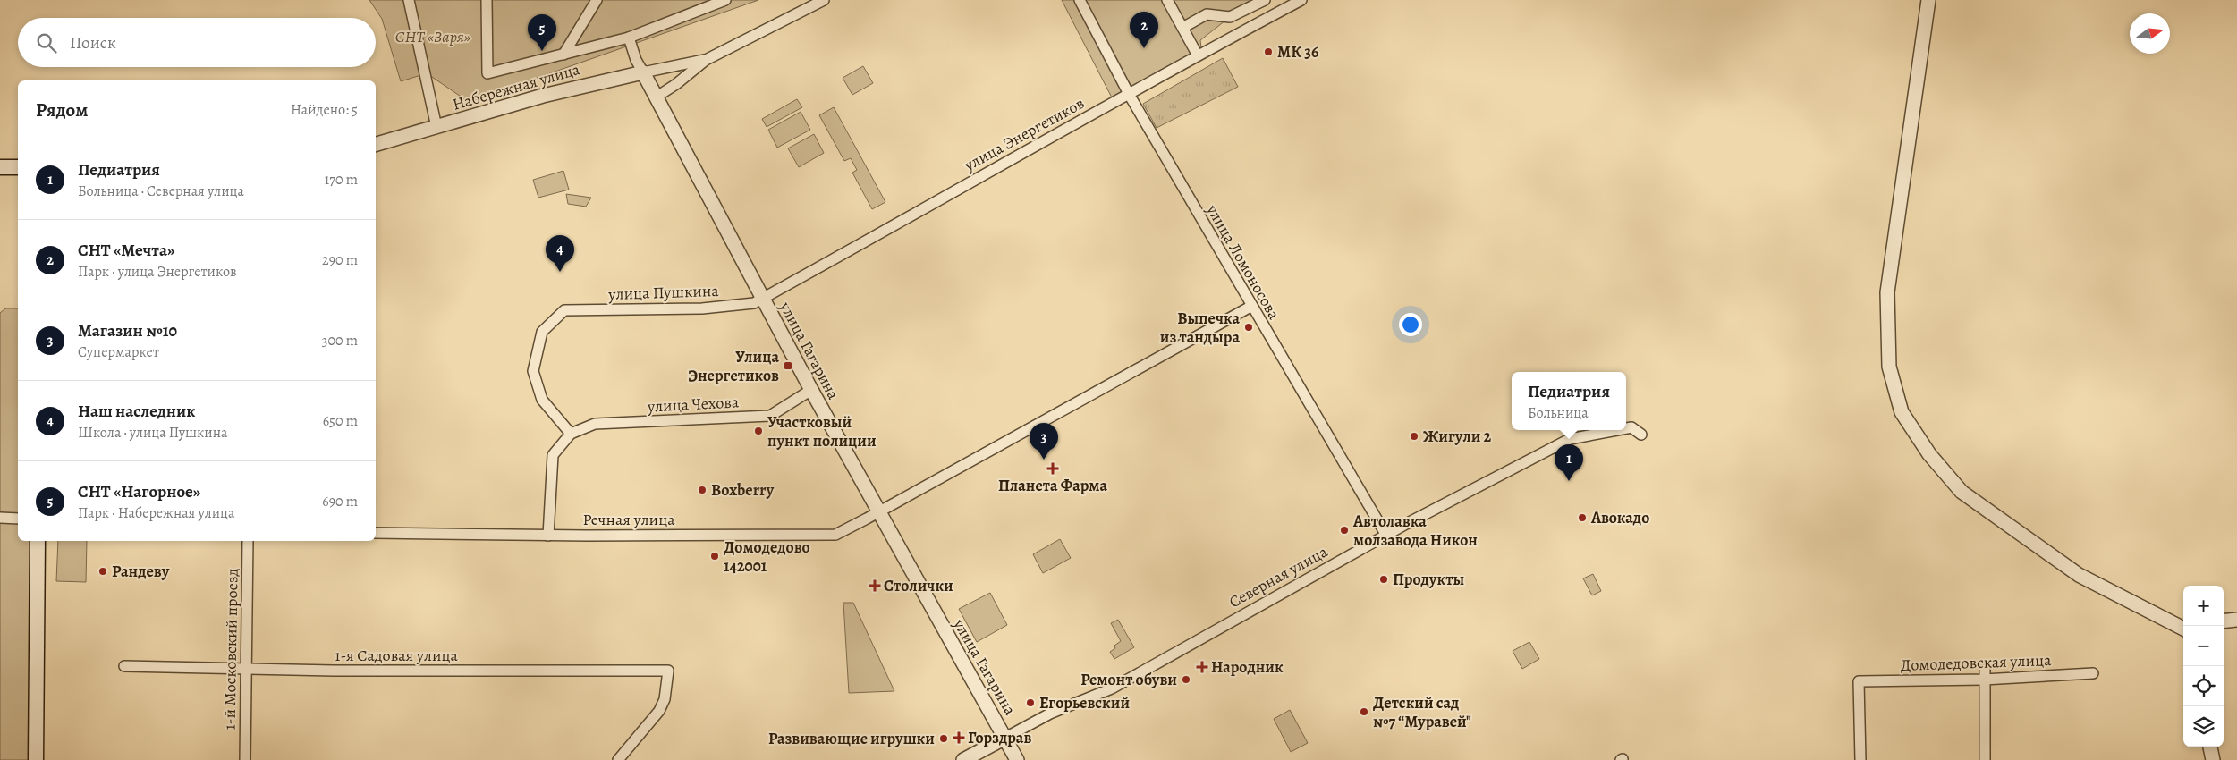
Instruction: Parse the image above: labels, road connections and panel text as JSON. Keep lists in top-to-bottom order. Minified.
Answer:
{"streets":{"street":["Набережная улица","улица Энергетиков","улица Ломоносова","улица Пушкина","улица Гагарина","улица Чехова","Речная улица","Северная улица","1-й Московский проезд","1-я Садовая улица","Домодедовская улица"]},"crossings":[["Набережная улица","улица Гагарина"],["улица Энергетиков","улица Ломоносова"],["улица Энергетиков","улица Пушкина"],["улица Энергетиков","улица Гагарина"],["улица Ломоносова","Речная улица"],["улица Ломоносова","Северная улица"],["улица Пушкина","улица Гагарина"],["улица Пушкина","улица Чехова"],["улица Гагарина","улица Чехова"],["улица Гагарина","Речная улица"],["улица Гагарина","Северная улица"],["1-й Московский проезд","1-я Садовая улица"]],"parks":["СНТ «Заря»"],"places":{"other":["МК 36","Выпечка из тандыра","Участковый пункт полиции","Жигули 2","Boxberry","Авокадо","Автолавка молзавода Никон","Домодедово 142001","Рандеву","Продукты","Ремонт обуви","Егорьевский","Детский сад №7 “Муравей\"","Развивающие игрушки"],"transit":["Улица Энергетиков"],"health":["Планета Фарма","Столички","Народник","Горздрав"]},"north":"right","page":{"pins":["2","5","4","3","1"],"search":"Поиск","heading":["Рядом","Найдено: 5"],"list":[{"mark":"1","name":"Педиатрия","note":"Больница · Северная улица","value":"170 m"},{"mark":"2","name":"СНТ «Мечта»","note":"Парк · улица Энергетиков","value":"290 m"},{"mark":"3","name":"Магазин №10","note":"Супермаркет","value":"300 m"},{"mark":"4","name":"Наш наследник","note":"Школа · улица Пушкина","value":"650 m"},{"mark":"5","name":"СНТ «Нагорное»","note":"Парк · Набережная улица","value":"690 m"}],"popup":["Педиатрия","Больница"],"map_buttons":["+","−"]}}
